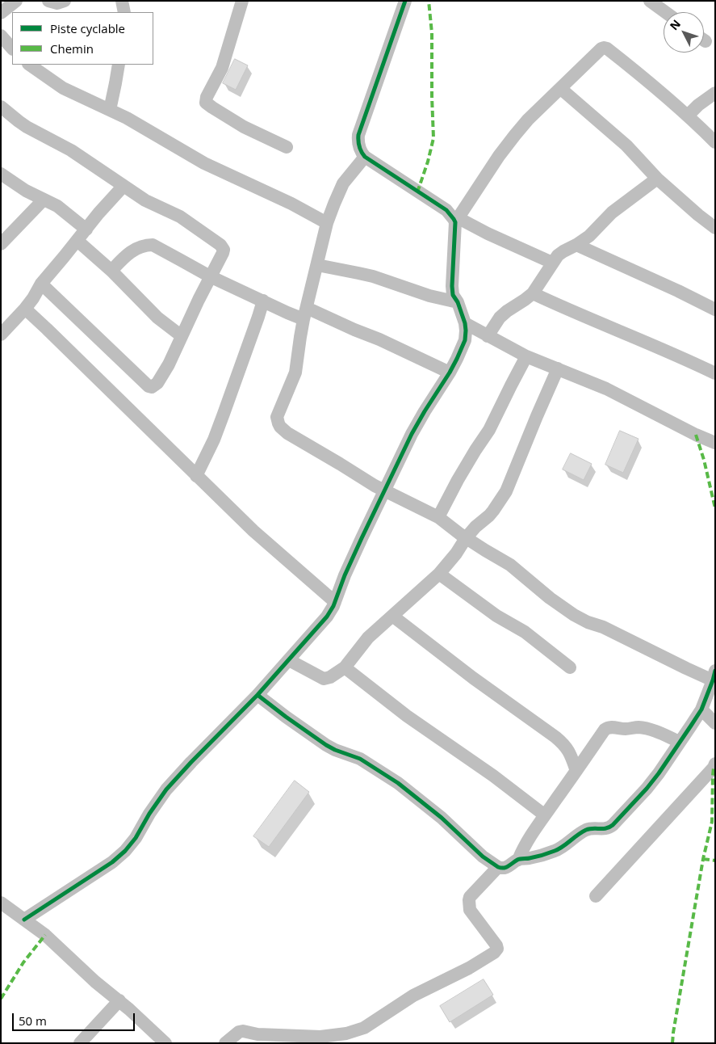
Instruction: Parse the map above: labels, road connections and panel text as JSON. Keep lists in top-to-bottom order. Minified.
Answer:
{"legend":["Piste cyclable","Chemin"],"scale_bar":"50 m","north":"top left"}
